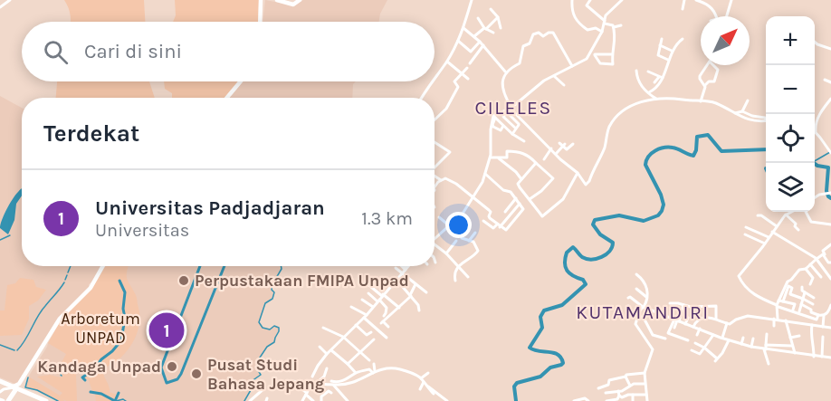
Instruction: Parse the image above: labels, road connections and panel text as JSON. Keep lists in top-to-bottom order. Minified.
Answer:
{"districts":["CILELES","KUTAMANDIRI"],"parks":["Arboretum UNPAD"],"places":["Perpustakaan FMIPA Unpad","Kandaga Unpad","Pusat Studi Bahasa Jepang"],"north":"top right","page":{"map_buttons":["+","−"],"search":"Cari di sini","heading":"Terdekat","list":[{"mark":"1","name":"Universitas Padjadjaran","note":"Universitas","value":"1.3 km"}],"pins":"1"}}
